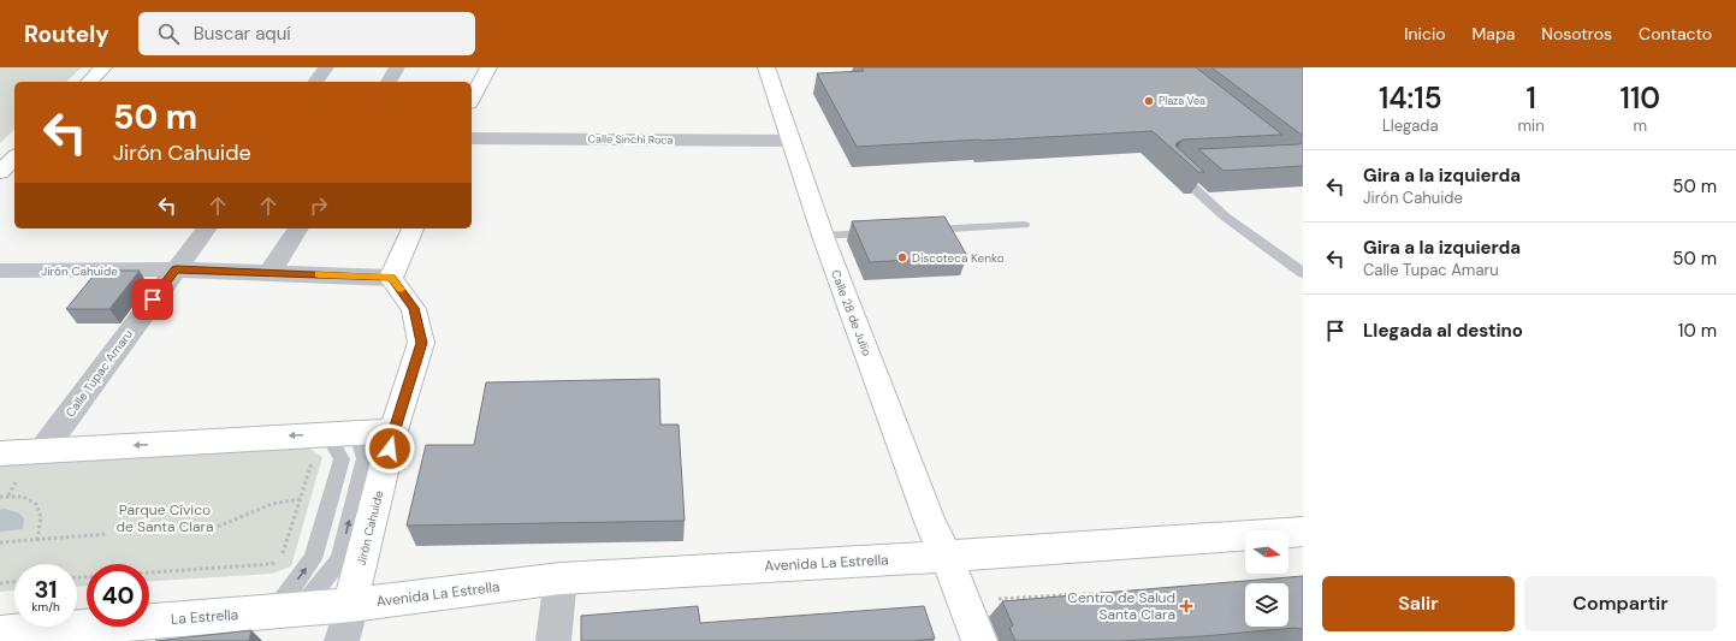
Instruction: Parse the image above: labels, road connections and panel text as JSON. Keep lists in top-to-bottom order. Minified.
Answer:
{"streets":{"street":["Calle Sinchi Roca","Jirón Cahuide","Calle 28 de Julio","Calle Tupac Amaru","Avenida La Estrella","La Estrella"]},"crossings":[["Calle Sinchi Roca","Calle 28 de Julio"],["Jirón Cahuide","Calle Tupac Amaru"],["Jirón Cahuide","Avenida La Estrella"],["Jirón Cahuide","La Estrella"],["Calle 28 de Julio","Avenida La Estrella"],["Avenida La Estrella","La Estrella"]],"parks":["Parque Cívico de Santa Clara"],"places":{"other":["Plaza Vea","Discoteca Kenko"],"health":["Centro de Salud Santa Clara"]},"north":"right","page":{"header":"Routely","search":"Buscar aquí","nav":["Inicio","Mapa","Nosotros","Contacto"],"eta":["14:15","Llegada","1","min","110","m"],"turn":["50 m","Jirón Cahuide"],"list":[{"name":"Gira a la izquierda","note":"Jirón Cahuide","value":"50 m"},{"name":"Gira a la izquierda","note":"Calle Tupac Amaru","value":"50 m"},{"name":"Llegada al destino","value":"10 m"}],"speed":"31 km/h","limit":"40","buttons":["Salir","Compartir"]}}
